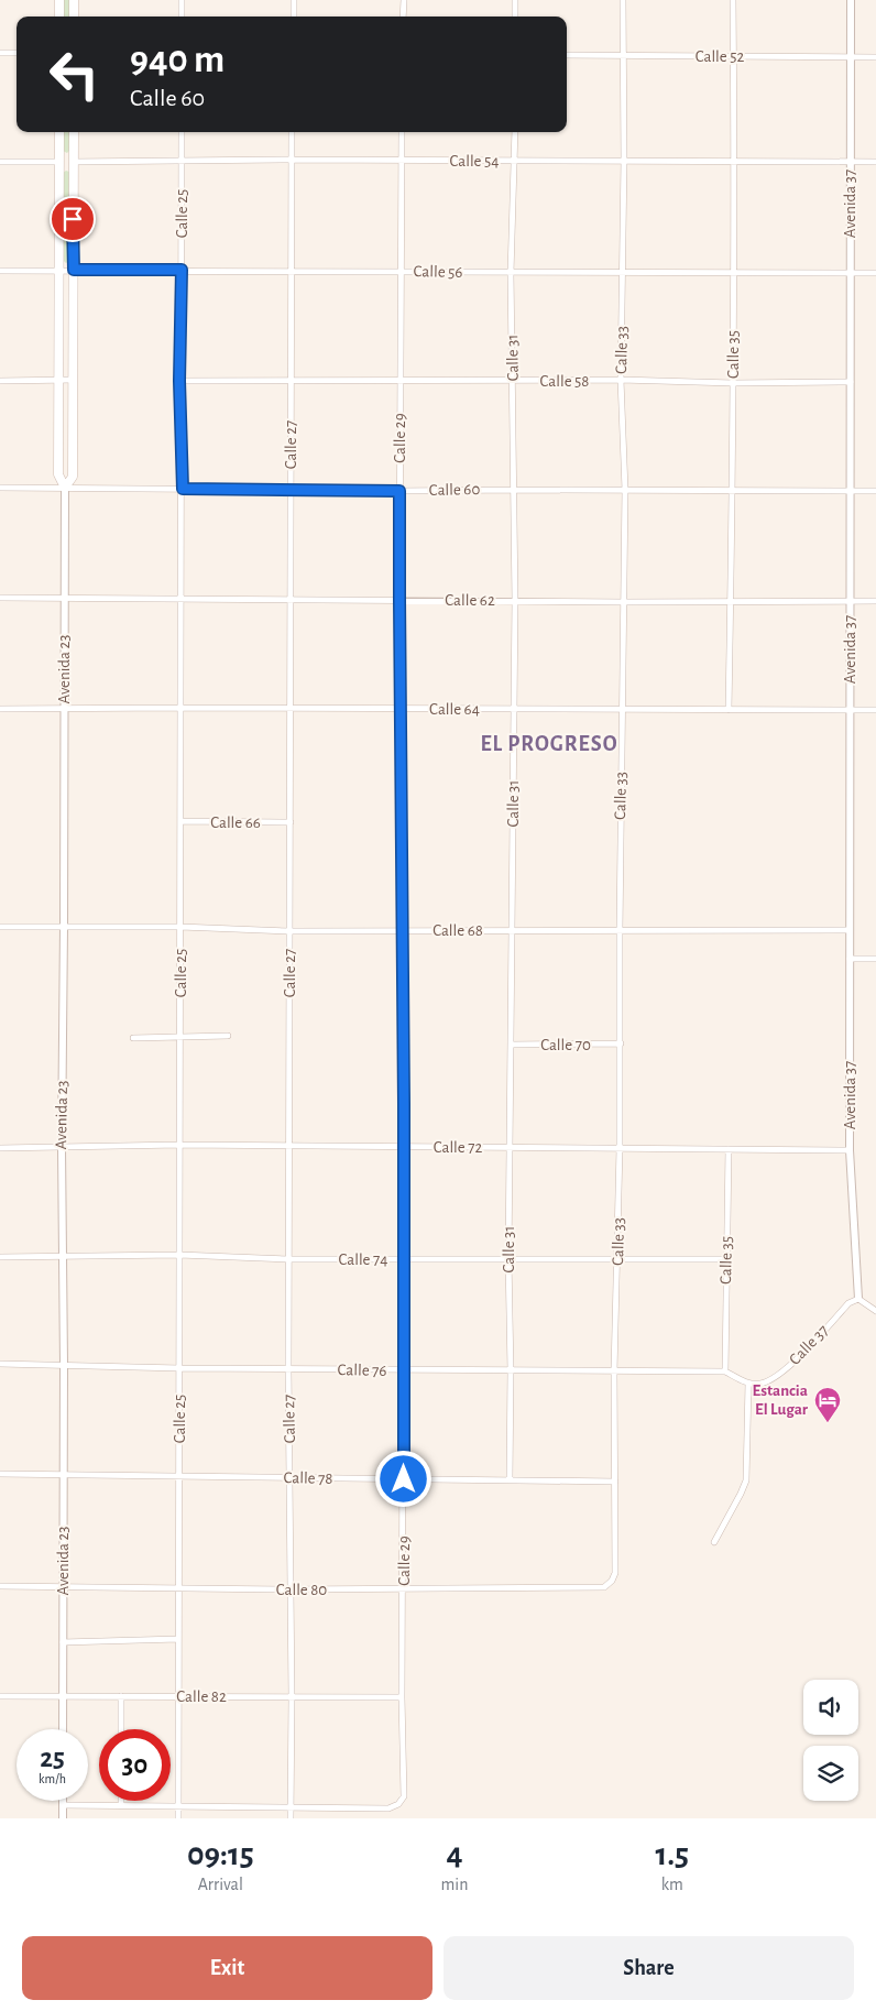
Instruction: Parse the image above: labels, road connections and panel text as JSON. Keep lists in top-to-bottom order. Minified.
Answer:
{"streets":{"main road":["Avenida 23"],"street":["Calle 52","Calle 54","Avenida 37","Calle 25","Calle 56","Calle 33","Calle 35","Calle 31","Calle 58","Calle 29","Calle 27","Calle 60","Calle 62","Calle 64","Calle 66","Calle 68","Calle 70","Calle 72","Calle 74","Calle 37","Calle 76","Calle 78","Calle 80","Calle 82"]},"crossings":[["Calle 52","Avenida 37"],["Calle 52","Calle 33"],["Calle 52","Calle 35"],["Calle 54","Avenida 37"],["Calle 54","Calle 25"],["Calle 54","Calle 33"],["Calle 54","Calle 35"],["Calle 54","Calle 31"],["Calle 54","Calle 29"],["Calle 54","Calle 27"],["Calle 54","Avenida 23"],["Avenida 37","Calle 56"],["Avenida 37","Calle 58"],["Avenida 37","Calle 60"],["Avenida 37","Calle 62"],["Avenida 37","Calle 64"],["Avenida 37","Calle 68"],["Avenida 37","Calle 72"],["Avenida 37","Calle 37"],["Calle 25","Calle 56"],["Calle 25","Calle 58"],["Calle 25","Calle 60"],["Calle 25","Calle 62"],["Calle 25","Calle 64"],["Calle 25","Calle 66"],["Calle 25","Calle 68"],["Calle 25","Calle 72"],["Calle 25","Calle 74"],["Calle 25","Calle 76"],["Calle 25","Calle 78"],["Calle 25","Calle 80"],["Calle 25","Calle 82"],["Calle 56","Calle 33"],["Calle 56","Calle 35"],["Calle 56","Calle 31"],["Calle 56","Calle 29"],["Calle 56","Calle 27"],["Calle 56","Avenida 23"],["Calle 33","Calle 58"],["Calle 33","Calle 60"],["Calle 33","Calle 62"],["Calle 33","Calle 64"],["Calle 33","Calle 68"],["Calle 33","Calle 70"],["Calle 33","Calle 72"],["Calle 33","Calle 74"],["Calle 33","Calle 76"],["Calle 33","Calle 78"],["Calle 33","Calle 80"],["Calle 35","Calle 58"],["Calle 35","Calle 60"],["Calle 35","Calle 62"],["Calle 35","Calle 64"],["Calle 35","Calle 72"],["Calle 35","Calle 74"],["Calle 35","Calle 76"],["Calle 31","Calle 58"],["Calle 31","Calle 60"],["Calle 31","Calle 62"],["Calle 31","Calle 64"],["Calle 31","Calle 68"],["Calle 31","Calle 70"],["Calle 31","Calle 72"],["Calle 31","Calle 74"],["Calle 31","Calle 76"],["Calle 31","Calle 78"],["Calle 58","Calle 29"],["Calle 58","Calle 27"],["Calle 29","Calle 27"],["Calle 29","Calle 60"],["Calle 29","Calle 62"],["Calle 29","Calle 64"],["Calle 29","Calle 68"],["Calle 29","Calle 72"],["Calle 29","Calle 74"],["Calle 29","Calle 76"],["Calle 29","Calle 78"],["Calle 29","Calle 80"],["Calle 29","Calle 82"],["Calle 27","Calle 60"],["Calle 27","Calle 62"],["Calle 27","Calle 64"],["Calle 27","Calle 66"],["Calle 27","Calle 68"],["Calle 27","Calle 72"],["Calle 27","Calle 74"],["Calle 27","Calle 76"],["Calle 27","Calle 78"],["Calle 27","Calle 80"],["Calle 27","Calle 82"],["Calle 60","Avenida 23"],["Calle 62","Avenida 23"],["Avenida 23","Calle 64"],["Avenida 23","Calle 68"],["Avenida 23","Calle 72"],["Avenida 23","Calle 74"],["Avenida 23","Calle 76"],["Avenida 23","Calle 78"],["Avenida 23","Calle 80"],["Avenida 23","Calle 82"]],"districts":["EL PROGRESO"],"places":{"hotel":["Estancia El Lugar"]},"page":{"turn":["940 m","Calle 60"],"speed":"25 km/h","limit":"30","eta":["09:15","Arrival","4","min","1.5","km"],"buttons":["Exit","Share"]}}
